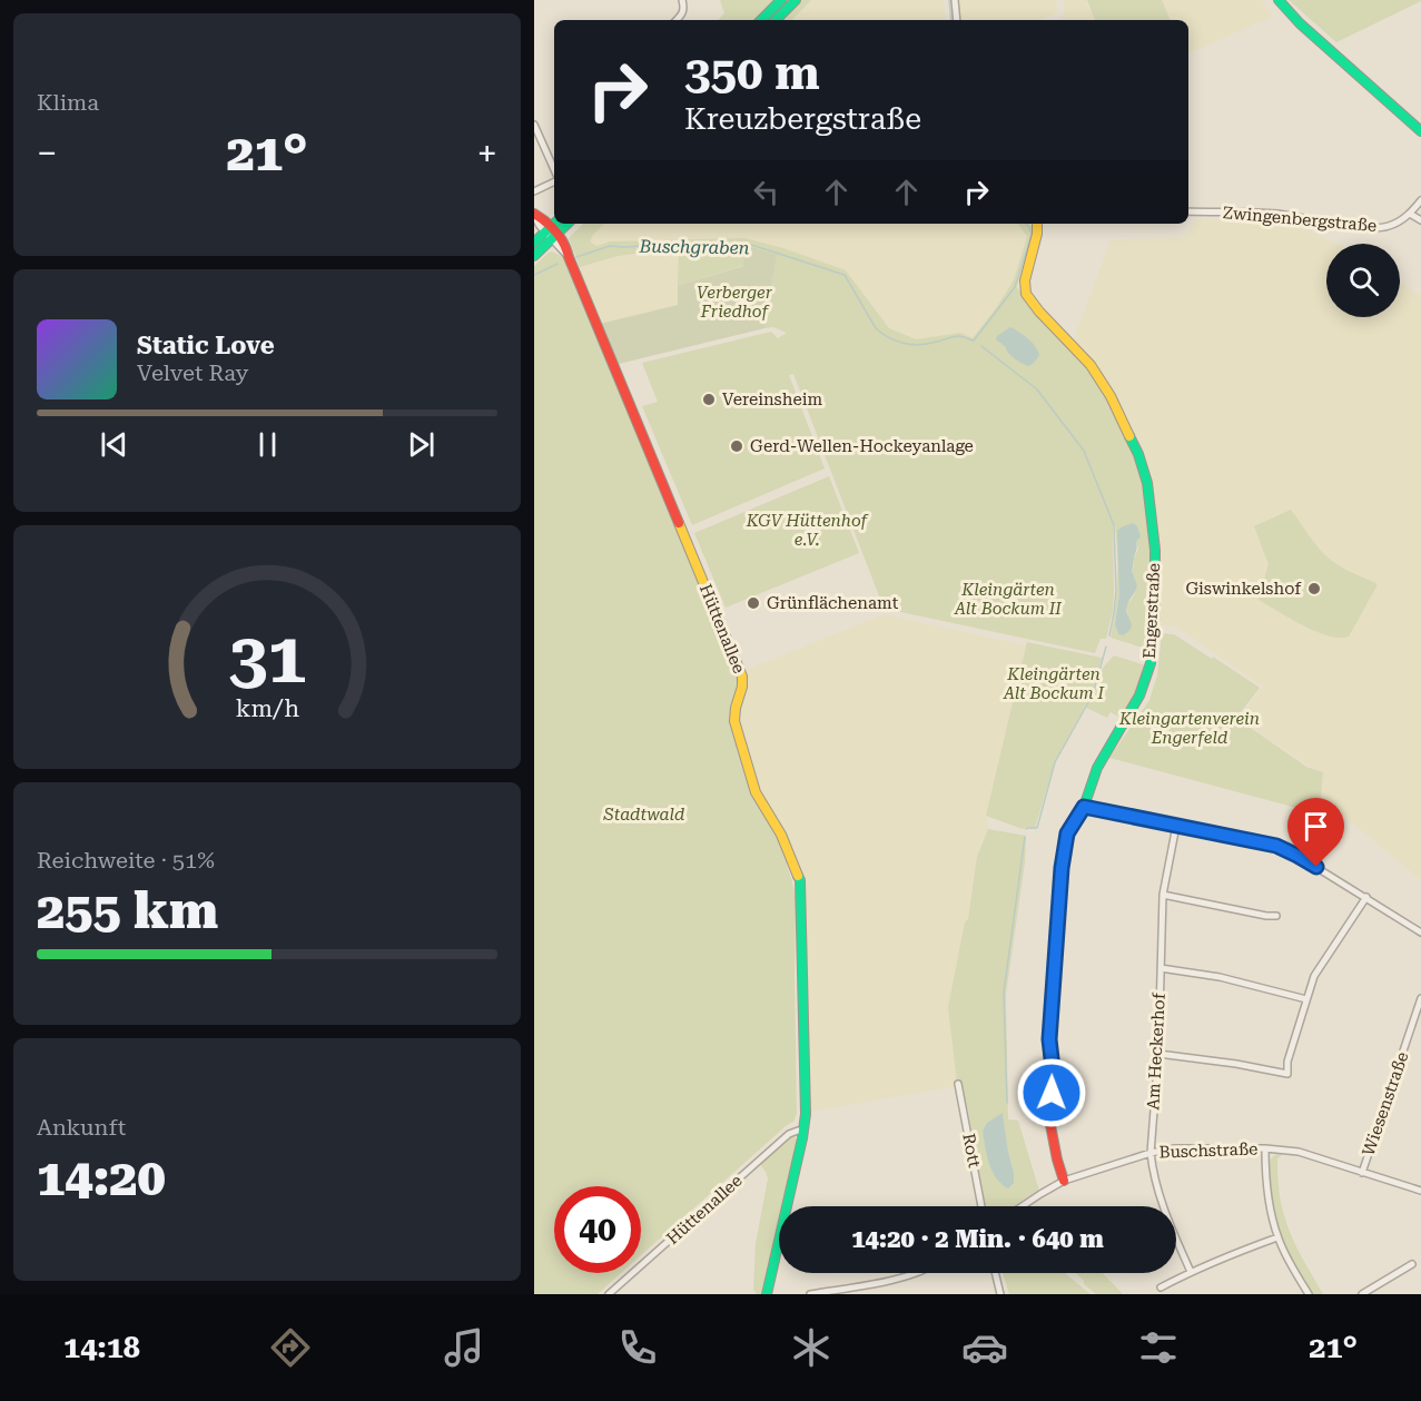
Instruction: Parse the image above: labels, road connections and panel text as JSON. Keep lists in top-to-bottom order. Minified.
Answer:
{"streets":{"street":["Zwingenbergstraße","Engerstraße","Hüttenallee","Am Heckerhof","Wiesenstraße","Rott","Buschstraße"]},"crossings":[["Engerstraße","Buschstraße"],["Am Heckerhof","Buschstraße"],["Wiesenstraße","Buschstraße"]],"water":["Buschgraben"],"parks":["Verberger Friedhof","KGV Hüttenhof e.V.","Kleingärten Alt Bockum II","Kleingärten Alt Bockum I","Kleingartenverein Engerfeld","Stadtwald"],"places":["Vereinsheim","Gerd-Wellen-Hockeyanlage","Giswinkelshof","Grünflächenamt"],"page":{"tile":["Klima",["Reichweite · 51%","255 km"],["Ankunft","14:20"]],"turn":["350 m","Kreuzbergstraße"],"heat":["−","21°","+"],"song":["Static Love","Velvet Ray"],"limit":"40","trip":"14:20 · 2 Min. · 640 m","tabs":["14:18","21°"],"gauge":["31","km/h"]}}
